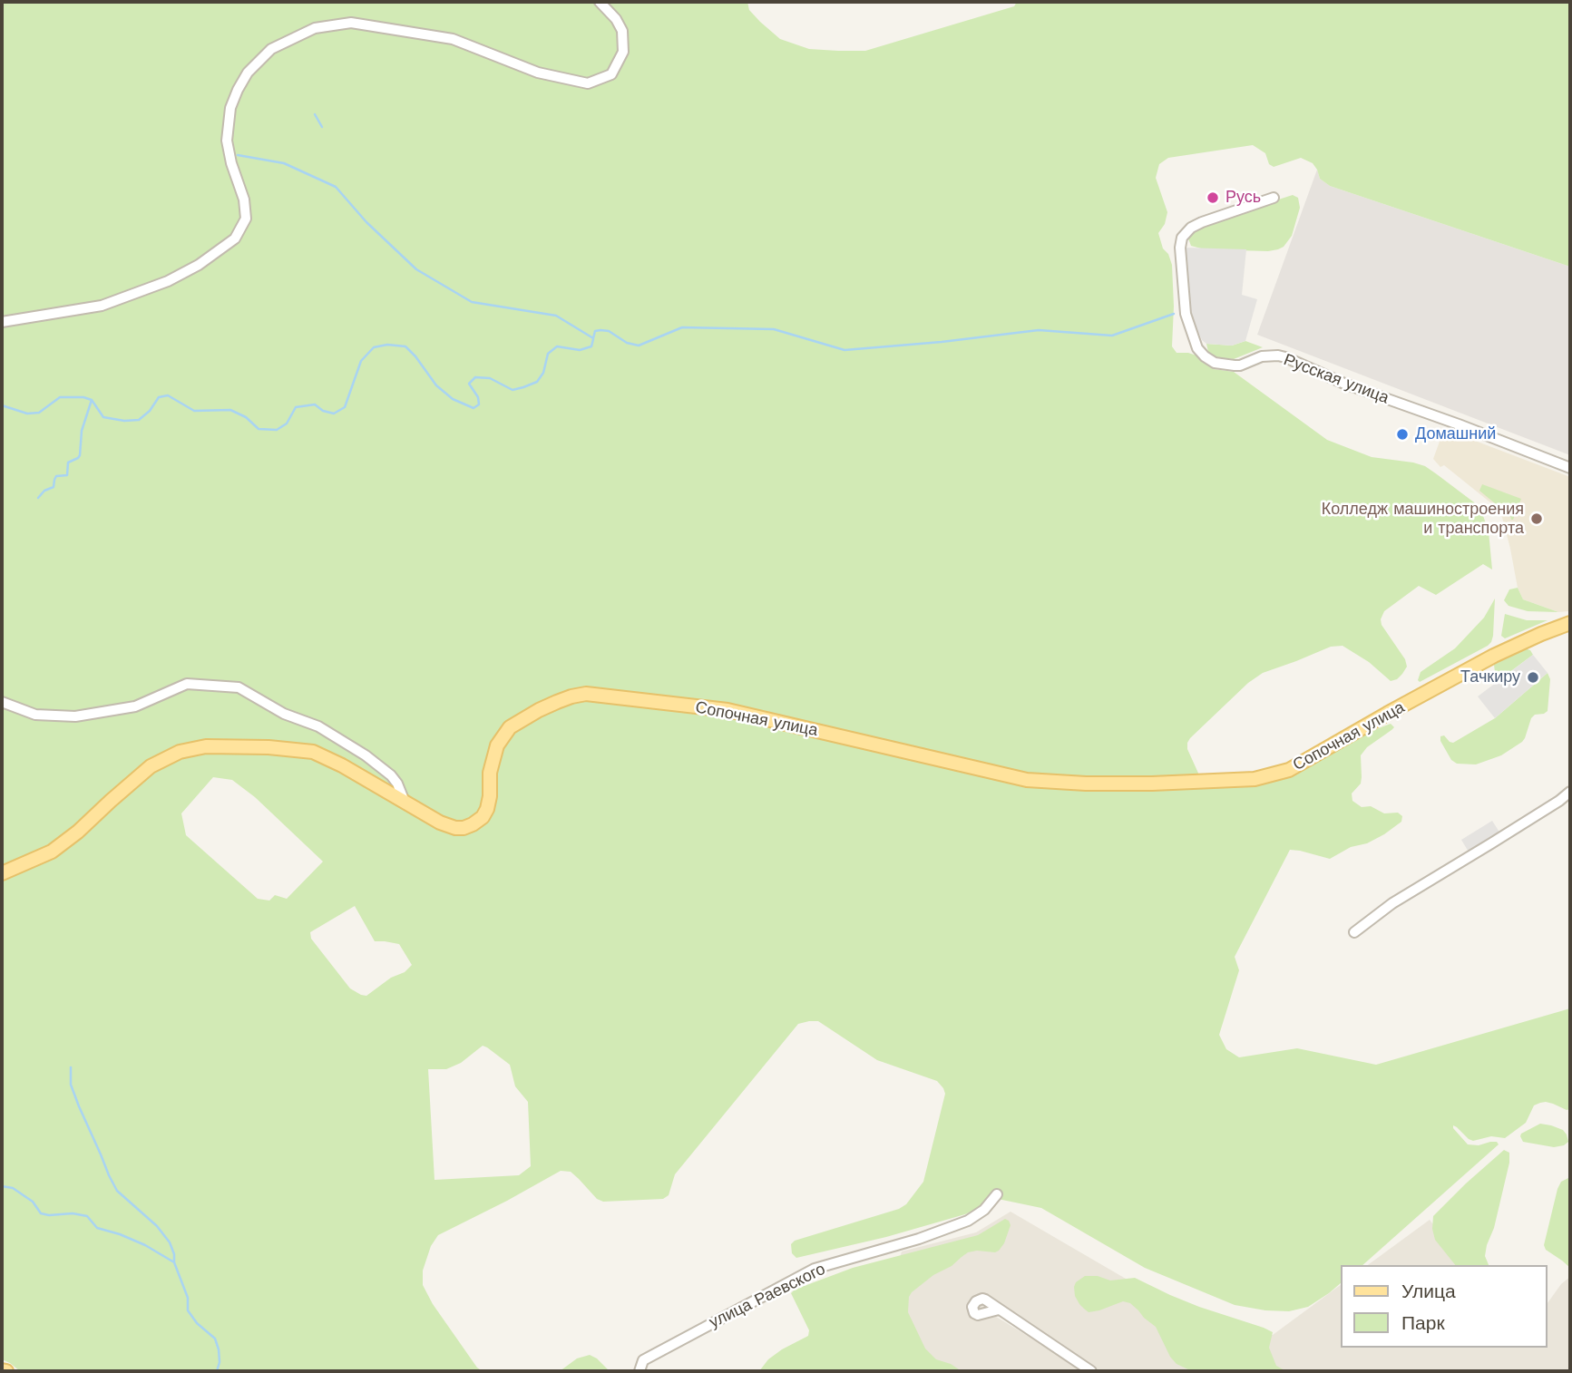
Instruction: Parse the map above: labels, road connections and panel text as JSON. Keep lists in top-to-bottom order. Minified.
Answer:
{"streets":{"main road":["Сопочная улица"],"street":["Русская улица","улица Раевского"]},"places":["Русь","Домашний","Колледж машиностроения и транспорта","Тачкиру"],"legend":["Улица","Парк"]}
